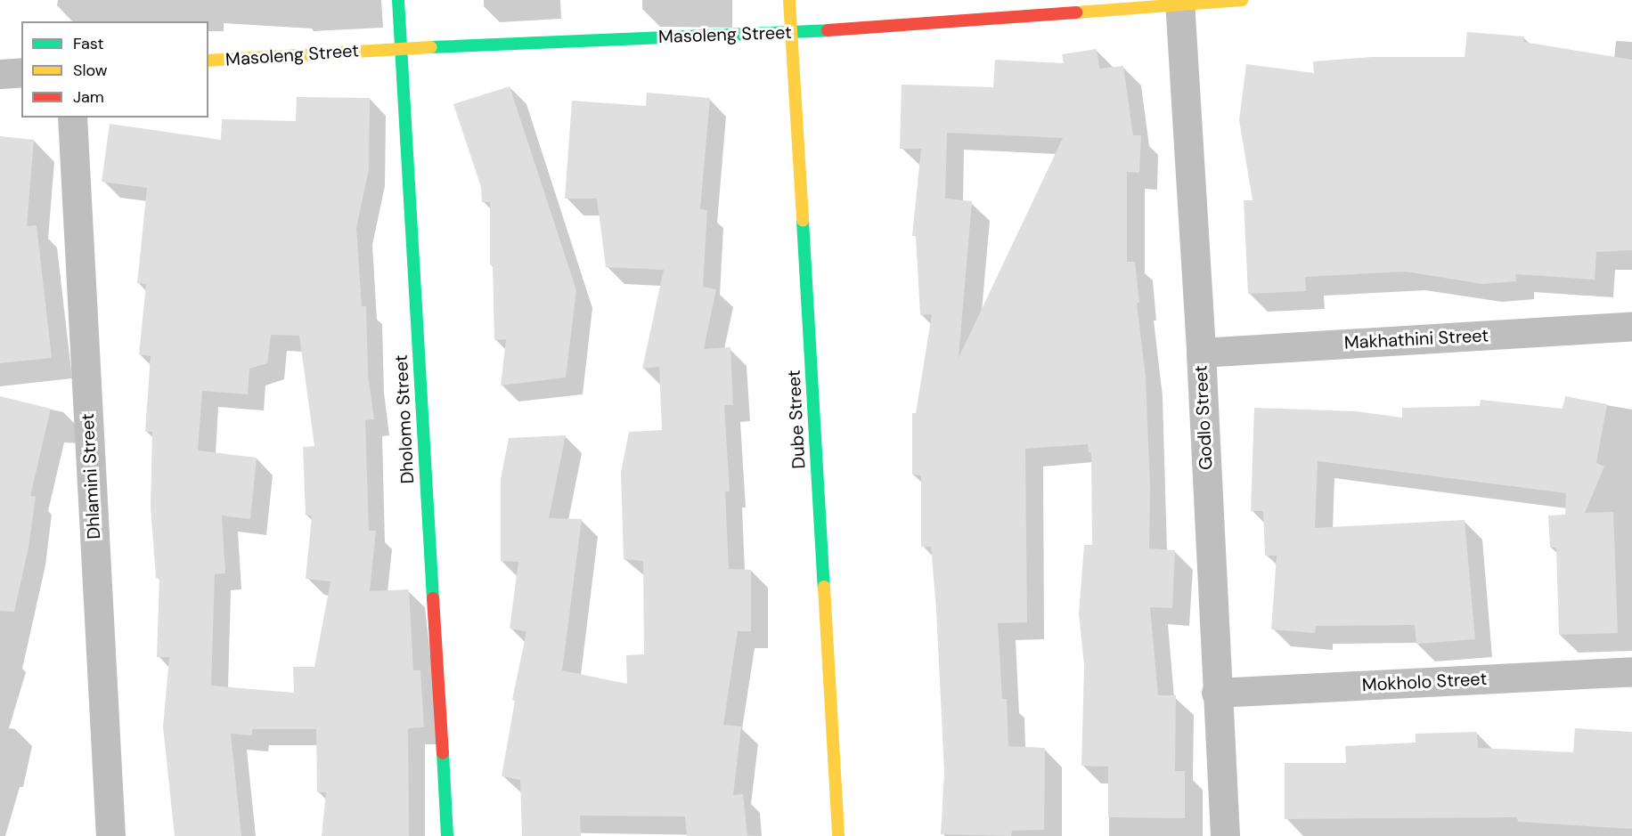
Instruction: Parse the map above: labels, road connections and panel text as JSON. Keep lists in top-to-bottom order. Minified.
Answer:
{"streets":{"street":["Masoleng Street","Makhathini Street","Godlo Street","Dholomo Street","Dube Street","Dhlamini Street","Mokholo Street"]},"crossings":[["Masoleng Street","Godlo Street"],["Masoleng Street","Dholomo Street"],["Masoleng Street","Dube Street"],["Makhathini Street","Godlo Street"],["Godlo Street","Mokholo Street"]],"legend":["Fast","Slow","Jam"]}
